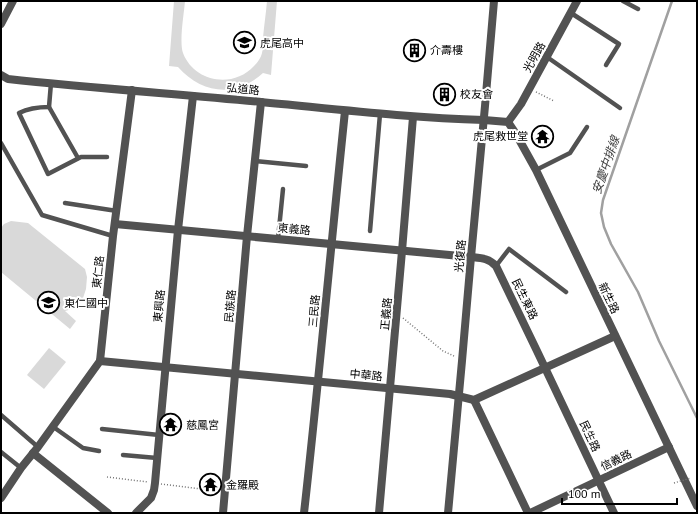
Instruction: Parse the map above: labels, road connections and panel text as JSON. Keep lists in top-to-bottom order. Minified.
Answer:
{"streets":{"street":["光明路","弘道路","東義路","光復路","東仁路","新生路","民生東路","東興路","民族路","三民路","正義路","中華路","民生路","信義路"]},"crossings":[["光明路","新生路"],["弘道路","光復路"],["弘道路","東仁路"],["弘道路","東興路"],["弘道路","民族路"],["弘道路","三民路"],["弘道路","正義路"],["東義路","光復路"],["東義路","東仁路"],["東義路","東興路"],["東義路","民族路"],["東義路","三民路"],["東義路","正義路"],["光復路","中華路"],["東仁路","中華路"],["新生路","信義路"],["民生東路","民生路"],["東興路","中華路"],["民族路","中華路"],["三民路","中華路"],["正義路","中華路"],["民生路","信義路"]],"water":["安慶中排線"],"places":{"school or university":["虎尾高中","東仁國中"],"building":["介壽樓","校友會"],"temple":["虎尾救世堂","慈鳳宮","金羅殿"]},"scale_bar":"100 m"}
